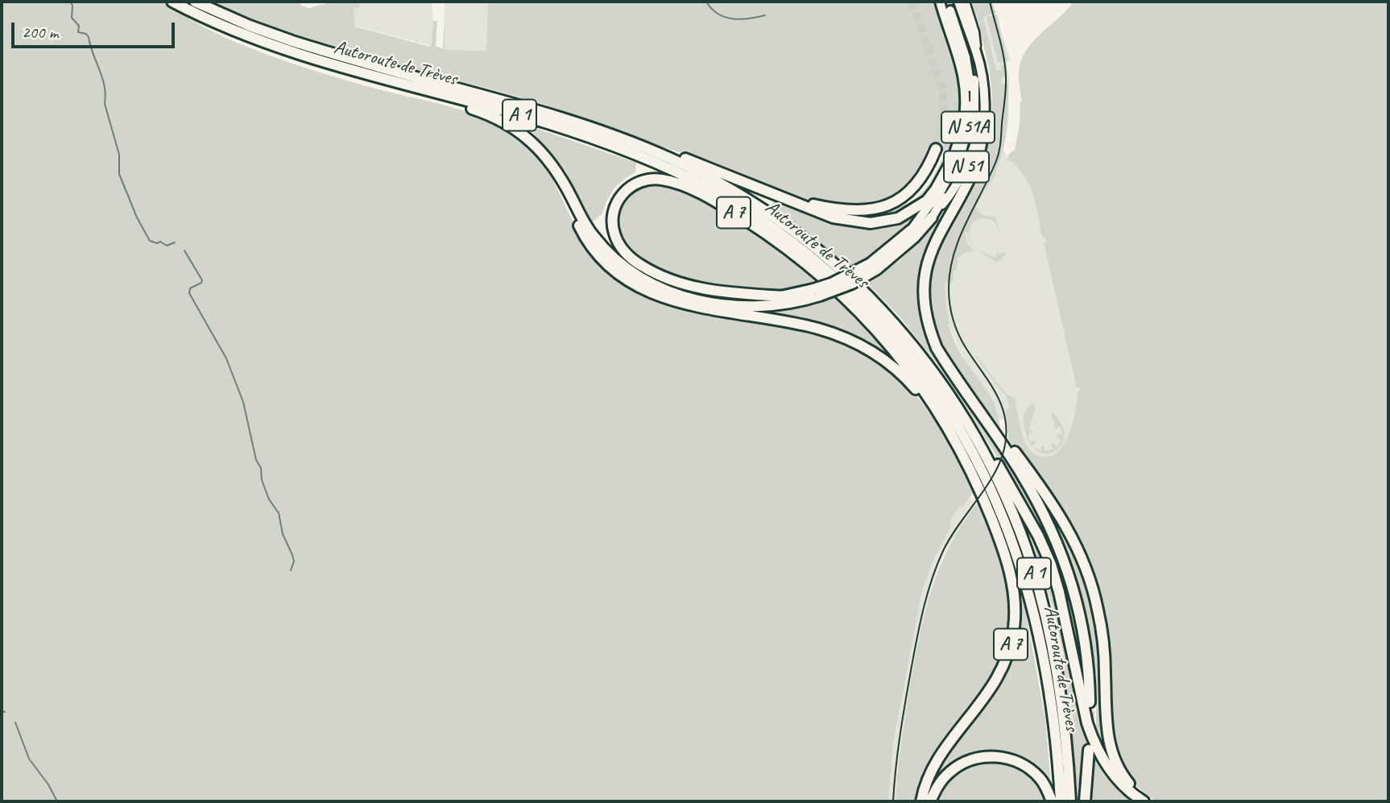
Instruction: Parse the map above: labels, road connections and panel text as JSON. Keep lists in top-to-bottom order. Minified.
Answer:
{"streets":{"highway":["Autoroute de Trèves","A 1","N 51A","N 51","A 7"]},"crossings":[["Autoroute de Trèves","A 1"],["Autoroute de Trèves","A 7"],["A 1","N 51"],["A 1","A 7"],["N 51A","N 51"]],"scale_bar":"200 m"}
